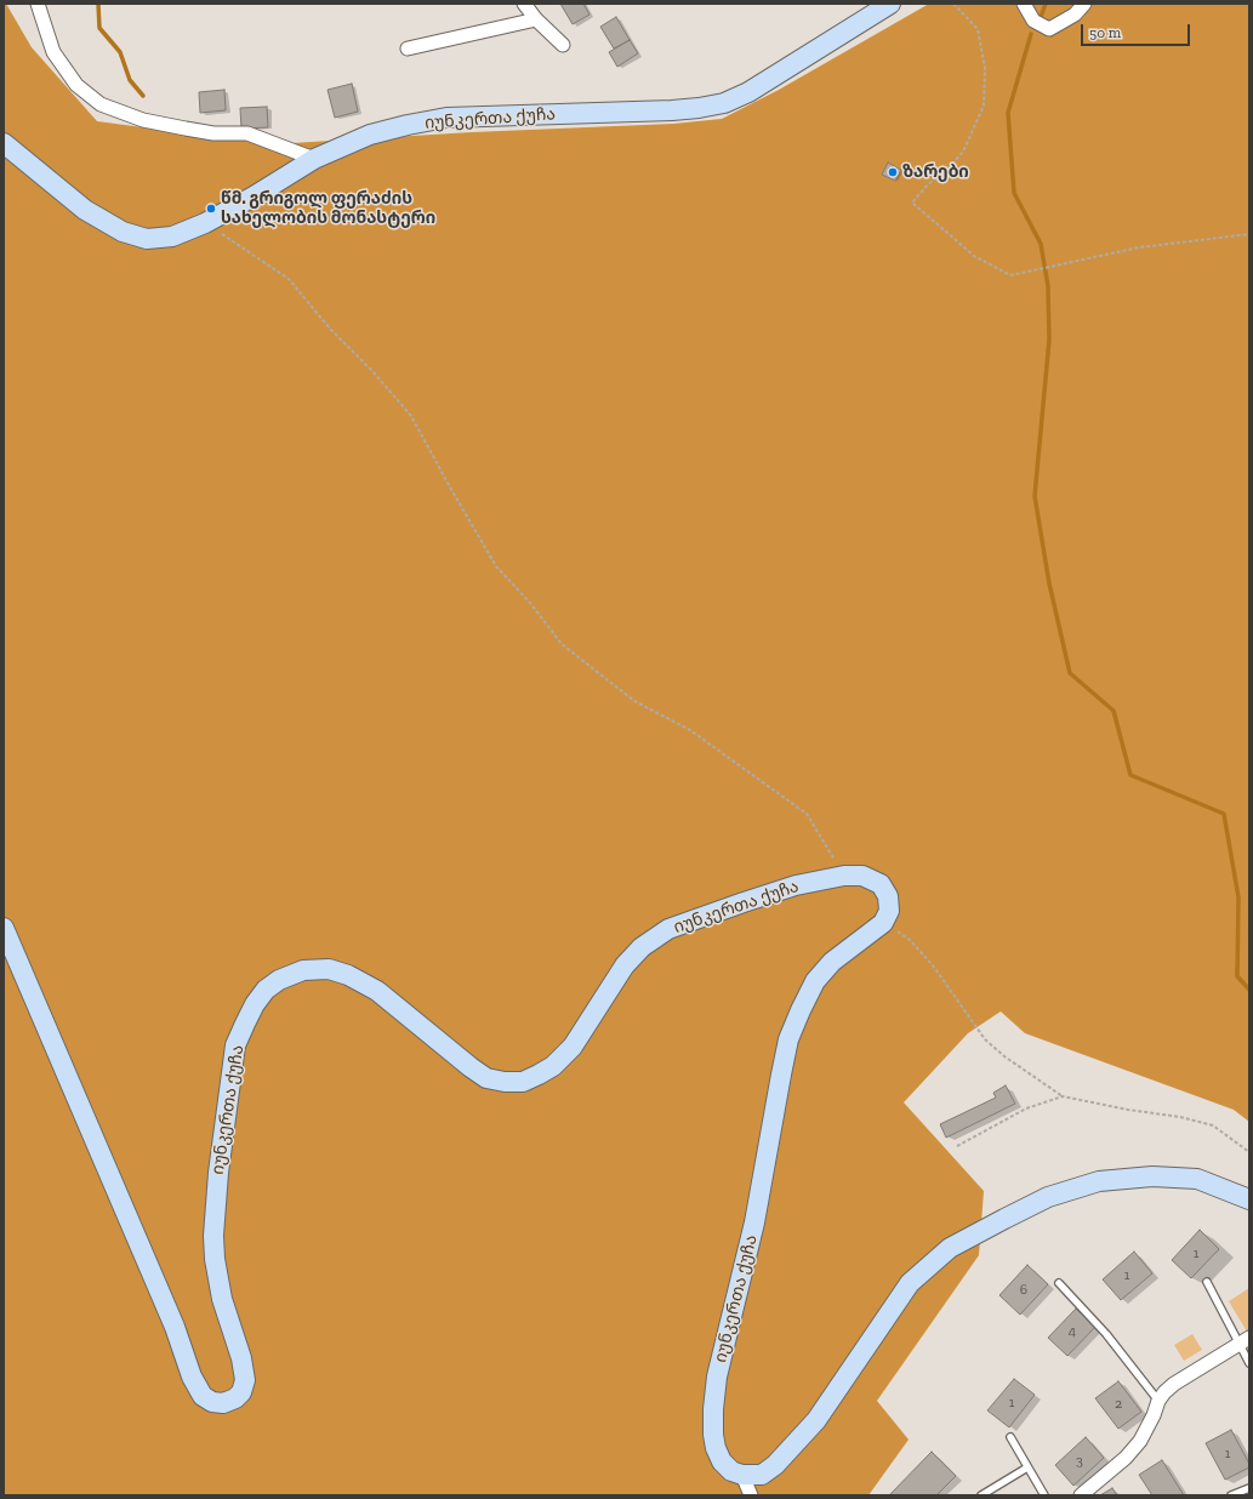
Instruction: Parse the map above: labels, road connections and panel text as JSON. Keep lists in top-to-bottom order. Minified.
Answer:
{"streets":{"main road":["იუნკერთა ქუჩა"]},"places":["ზარები","წმ. გრიგოლ ფერაძის სახელობის მონასტერი"],"house_numbers":["1","1","6","4","1","2","1","3"],"scale_bar":"50 m"}
